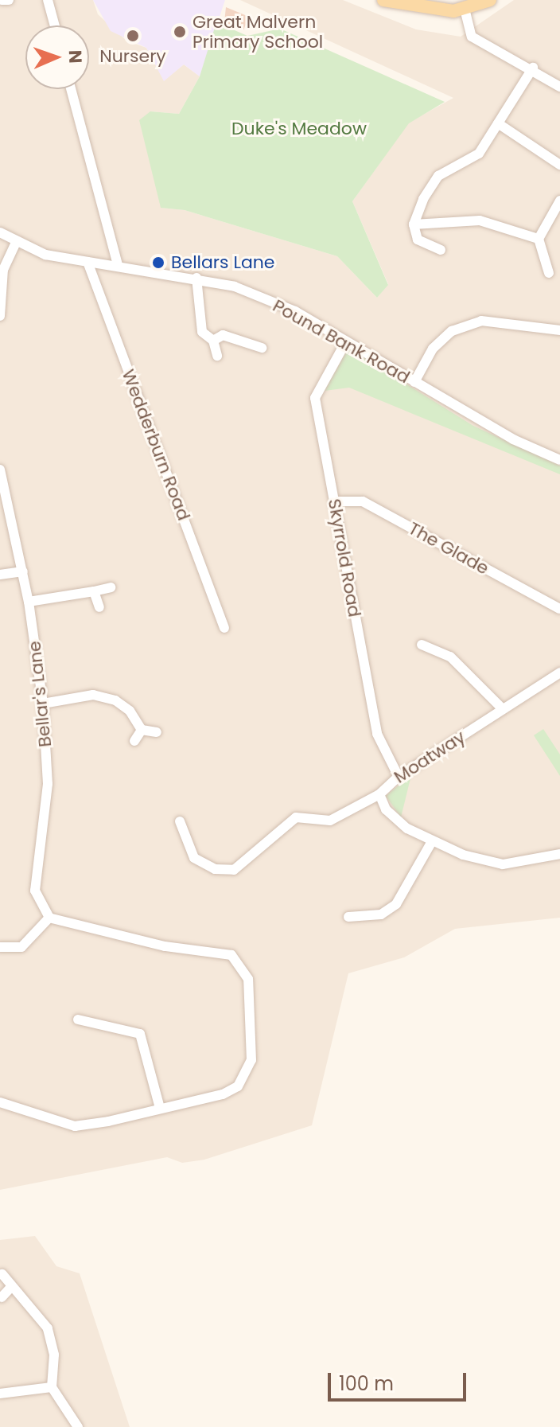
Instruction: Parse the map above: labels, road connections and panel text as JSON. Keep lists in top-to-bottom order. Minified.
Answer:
{"streets":{"street":["Pound Bank Road","Wedderburn Road","The Glade","Skyrrold Road","Bellar's Lane","Moatway"]},"crossings":[["Pound Bank Road","Wedderburn Road"],["Pound Bank Road","Skyrrold Road"],["The Glade","Skyrrold Road"],["Skyrrold Road","Moatway"]],"parks":["Duke's Meadow"],"places":["Great Malvern Primary School","Nursery","Bellars Lane"],"scale_bar":"100 m","north":"right"}
